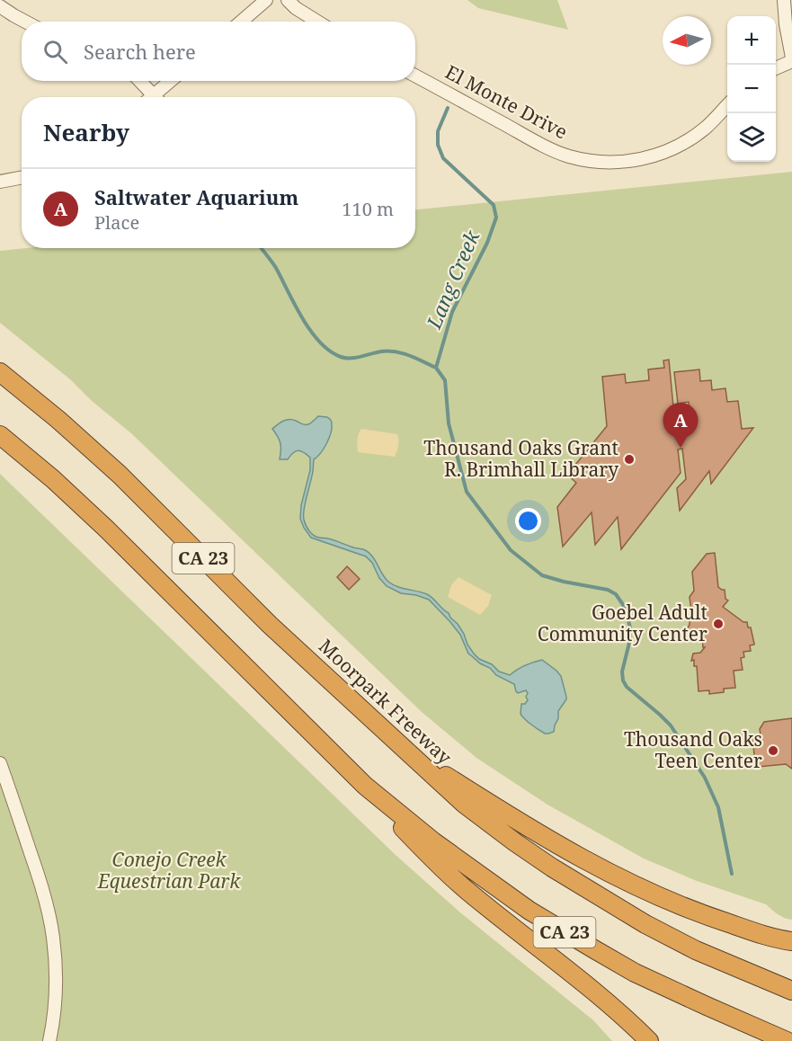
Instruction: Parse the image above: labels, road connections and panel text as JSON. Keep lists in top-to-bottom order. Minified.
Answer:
{"streets":{"highway":["CA 23","Moorpark Freeway"],"street":["El Monte Drive"]},"water":["Lang Creek"],"parks":["Conejo Creek Equestrian Park"],"places":["Thousand Oaks Grant R. Brimhall Library","Goebel Adult Community Center","Thousand Oaks Teen Center"],"north":"left","page":{"map_buttons":["+","−"],"search":"Search here","heading":"Nearby","list":[{"mark":"A","name":"Saltwater Aquarium","note":"Place","value":"110 m"}],"pins":"A"}}
